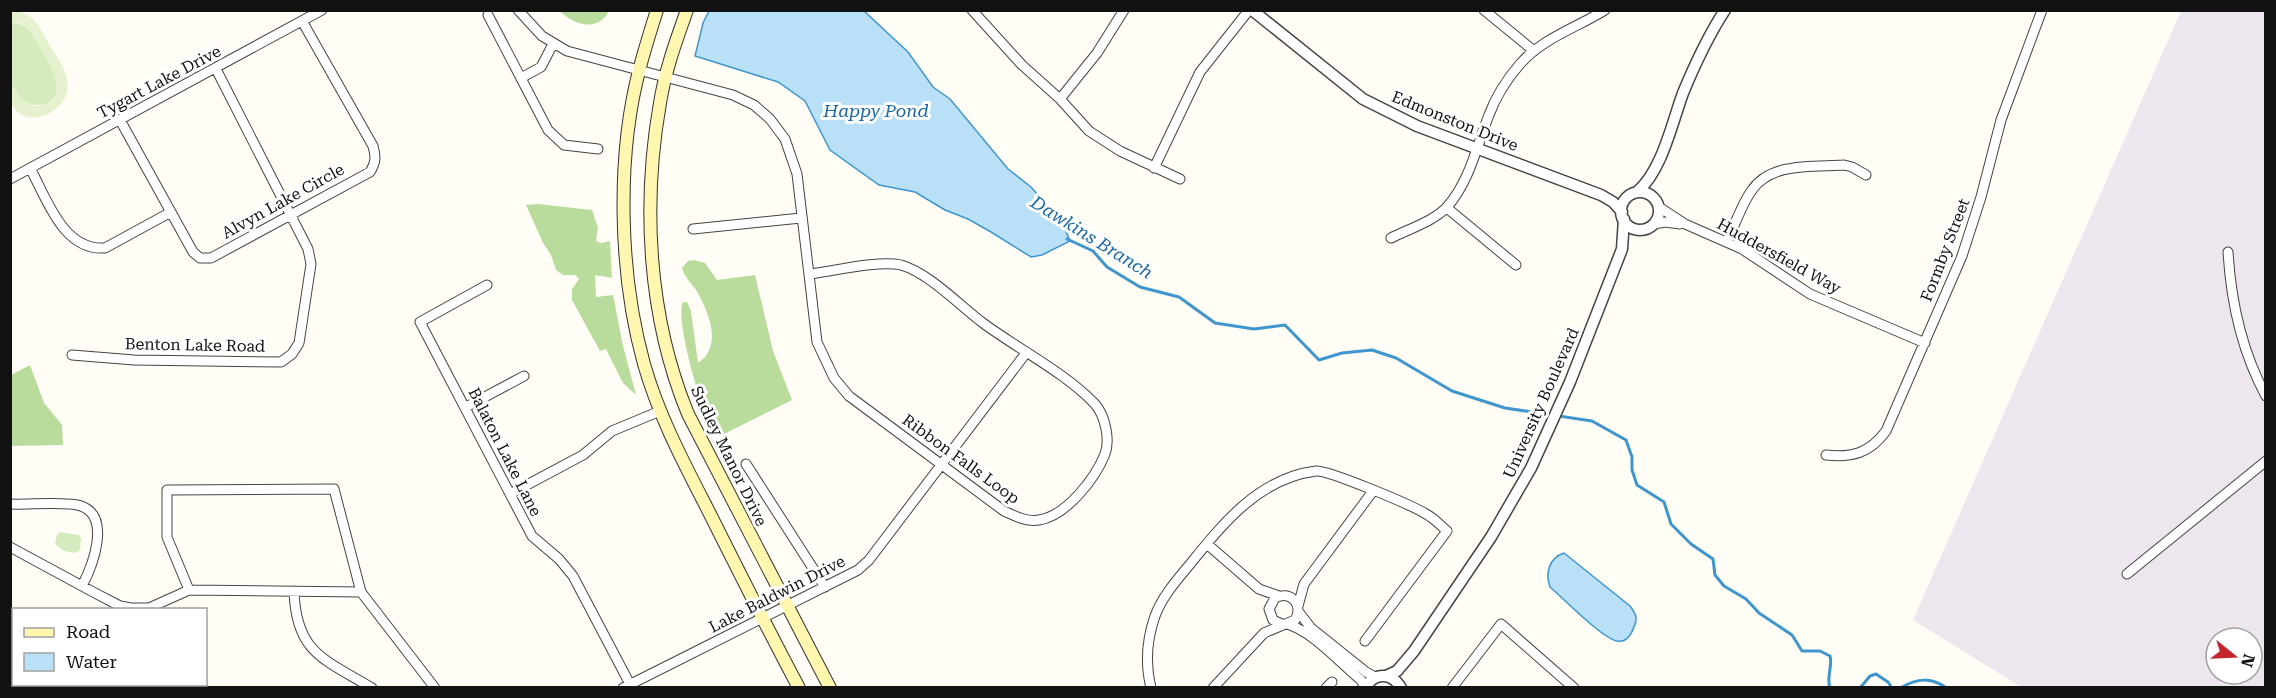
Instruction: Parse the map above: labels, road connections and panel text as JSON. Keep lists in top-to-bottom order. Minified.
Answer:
{"streets":{"main road":["Sudley Manor Drive"],"street":["Tygart Lake Drive","Edmonston Drive","Alvyn Lake Circle","Formby Street","Huddersfield Way","Benton Lake Road","University Boulevard","Balaton Lake Lane","Ribbon Falls Loop","Lake Baldwin Drive"]},"crossings":[["Tygart Lake Drive","Alvyn Lake Circle"],["Tygart Lake Drive","Benton Lake Road"],["Edmonston Drive","Huddersfield Way"],["Edmonston Drive","University Boulevard"],["Alvyn Lake Circle","Benton Lake Road"],["Formby Street","Huddersfield Way"],["Huddersfield Way","University Boulevard"],["Balaton Lake Lane","Lake Baldwin Drive"],["Sudley Manor Drive","Ribbon Falls Loop"],["Sudley Manor Drive","Lake Baldwin Drive"],["Ribbon Falls Loop","Lake Baldwin Drive"]],"water":["Happy Pond","Dawkins Branch"],"legend":["Road","Water"],"north":"right"}
